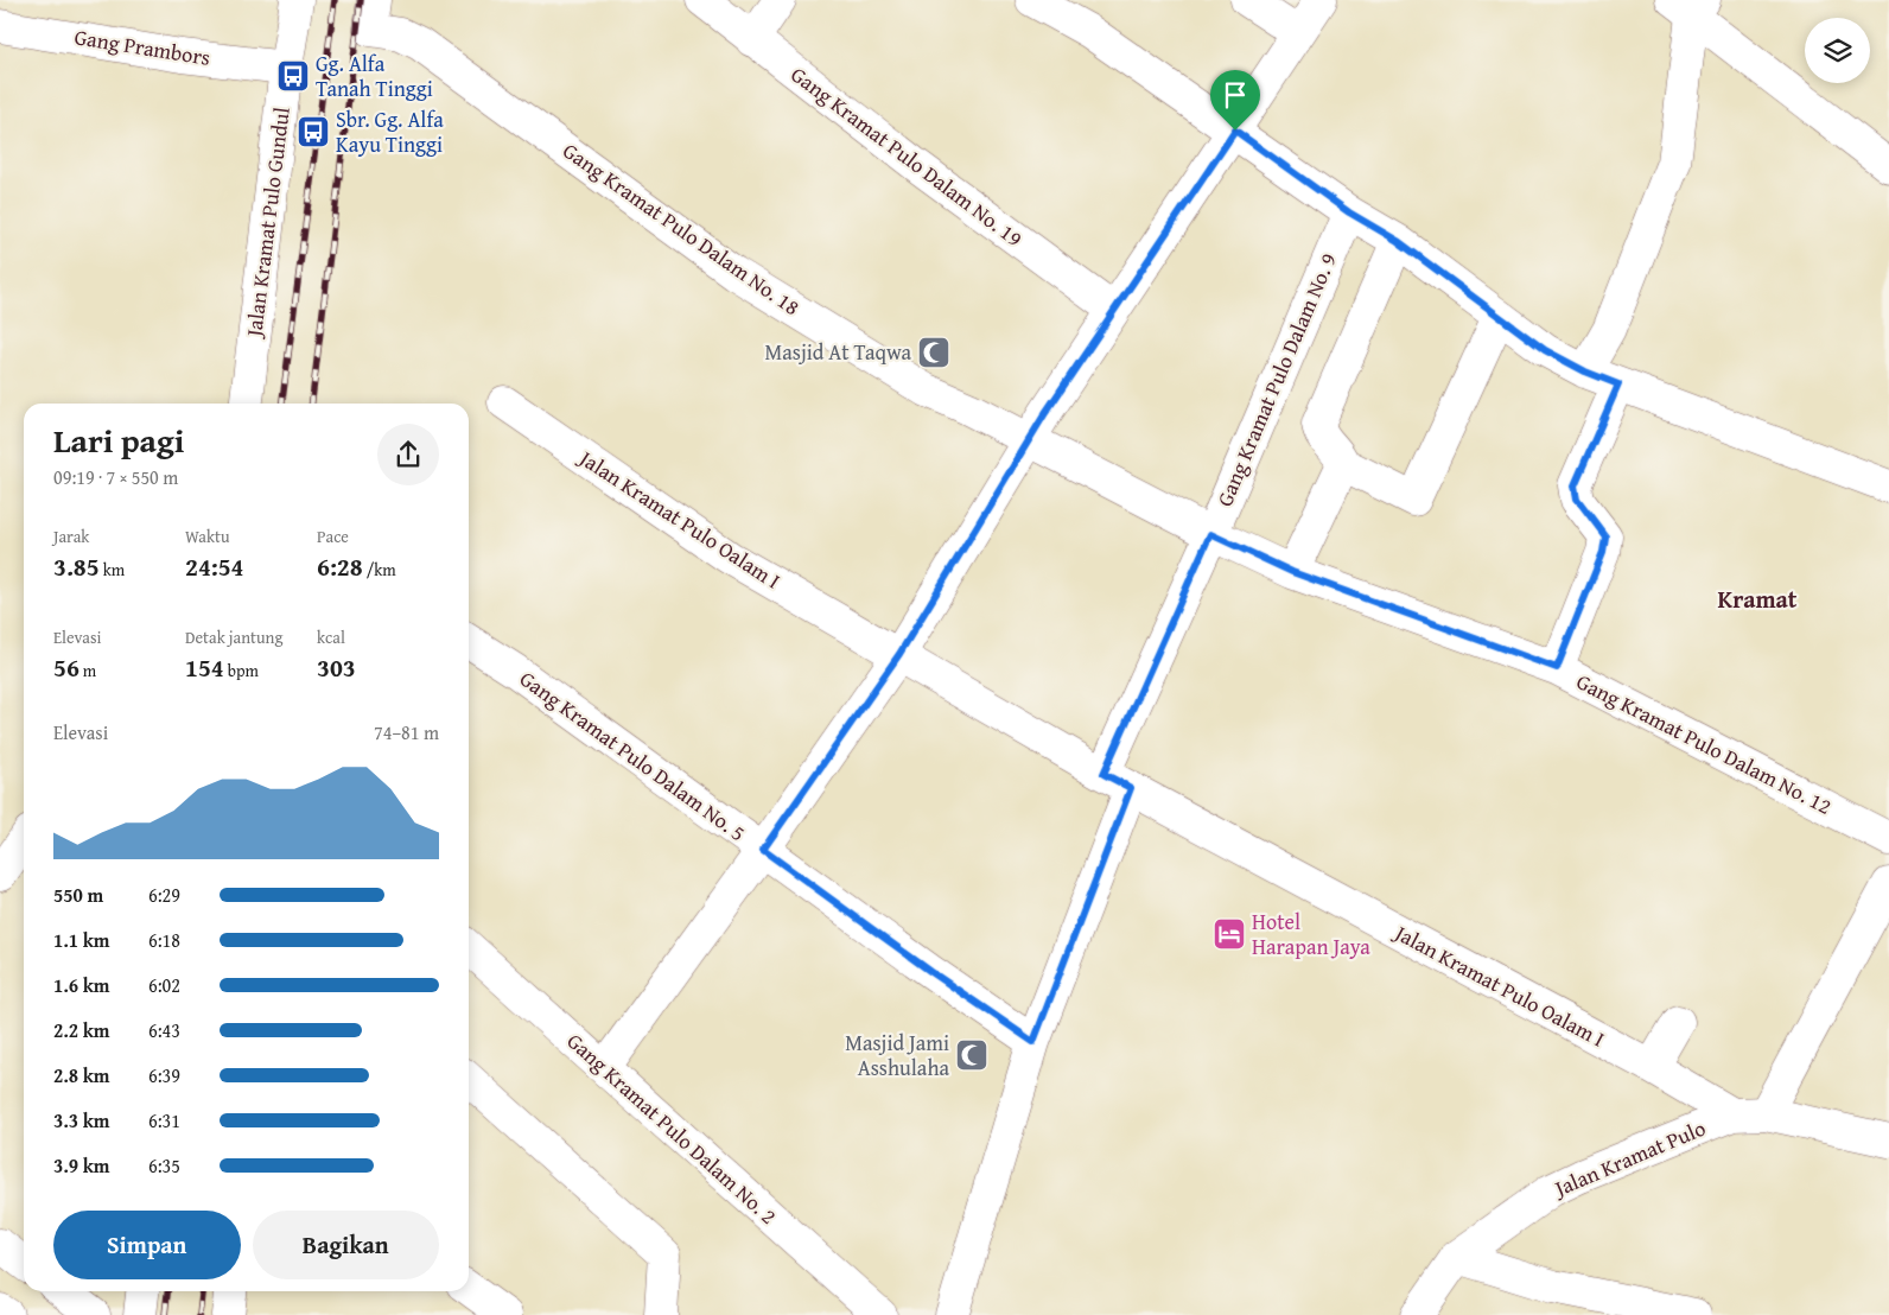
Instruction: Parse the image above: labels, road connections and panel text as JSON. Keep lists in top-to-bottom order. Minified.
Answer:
{"streets":{"street":["Gang Prambors","Gang Kramat Pulo Dalam No. 19","Jalan Kramat Pulo Gundul","Gang Kramat Pulo Dalam No. 18","Gang Kramat Pulo Dalam No. 9","Jalan Kramat Pulo Oalam I","Gang Kramat Pulo Dalam No. 12","Gang Kramat Pulo Dalam No. 5","Gang Kramat Pulo Dalam No. 2","Jalan Kramat Pulo"]},"crossings":[["Gang Prambors","Jalan Kramat Pulo Gundul"],["Gang Kramat Pulo Dalam No. 18","Gang Kramat Pulo Dalam No. 12"],["Gang Kramat Pulo Dalam No. 9","Jalan Kramat Pulo Oalam I"],["Gang Kramat Pulo Dalam No. 9","Gang Kramat Pulo Dalam No. 12"],["Gang Kramat Pulo Dalam No. 9","Gang Kramat Pulo Dalam No. 5"],["Jalan Kramat Pulo Oalam I","Jalan Kramat Pulo"]],"districts":["Kramat"],"places":{"bus stop":["Gg. Alfa Tanah Tinggi","Sbr. Gg. Alfa Kayu Tinggi"],"mosque":["Masjid At Taqwa","Masjid Jami Asshulaha"],"hotel":["Hotel Harapan Jaya"]},"page":{"heading":["Lari pagi","09:19 · 7 × 550 m"],"stats":[["Jarak","3.85 km"],["Waktu","24:54"],["Pace","6:28 /km"],["Elevasi","56 m"],["Detak jantung","154 bpm"],["kcal","303"]],"chart":["Elevasi","74–81 m"],"list":[{"name":"550 m","note":"6:29"},{"name":"1.1 km","note":"6:18"},{"name":"1.6 km","note":"6:02"},{"name":"2.2 km","note":"6:43"},{"name":"2.8 km","note":"6:39"},{"name":"3.3 km","note":"6:31"},{"name":"3.9 km","note":"6:35"}],"buttons":["Simpan","Bagikan"]}}
